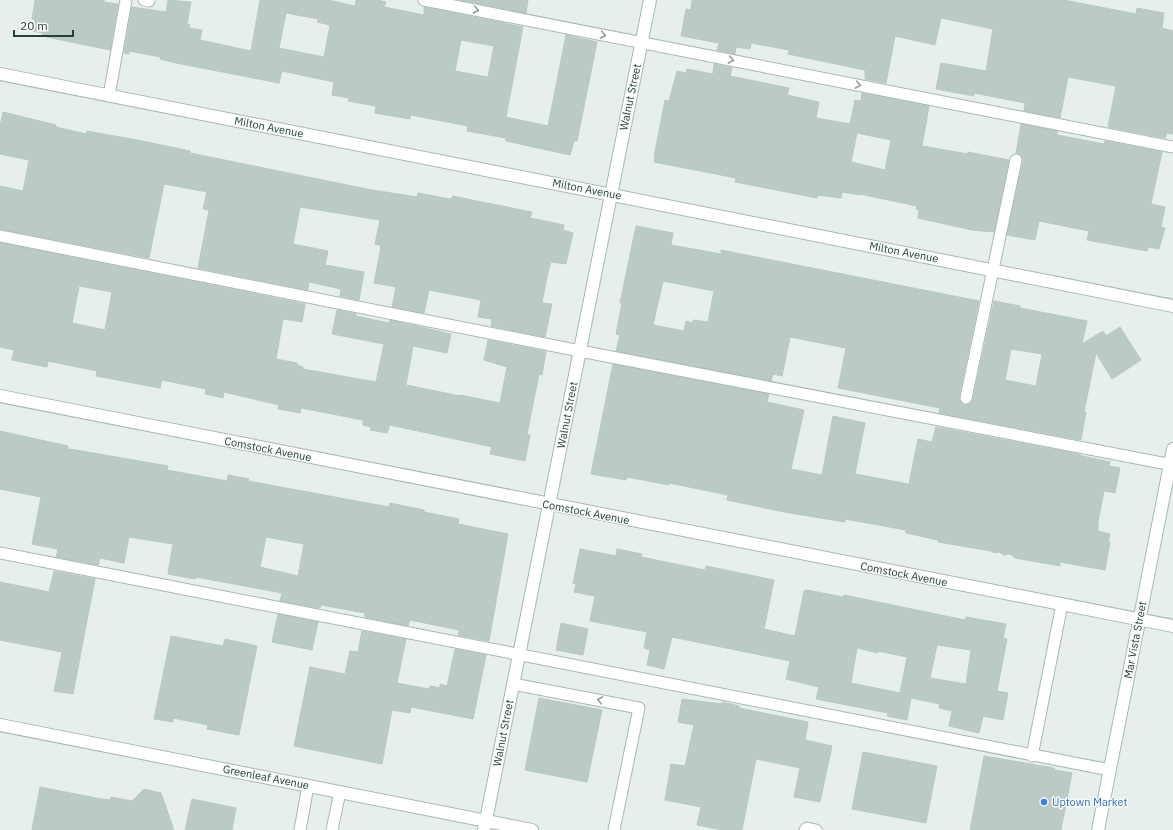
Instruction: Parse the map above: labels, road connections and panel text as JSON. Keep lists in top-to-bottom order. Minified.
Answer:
{"streets":{"street":["Walnut Street","Milton Avenue","Comstock Avenue","Mar Vista Street","Greenleaf Avenue"]},"crossings":[["Walnut Street","Milton Avenue"],["Walnut Street","Comstock Avenue"],["Walnut Street","Greenleaf Avenue"],["Comstock Avenue","Mar Vista Street"]],"places":["Uptown Market"],"scale_bar":"20 m"}
